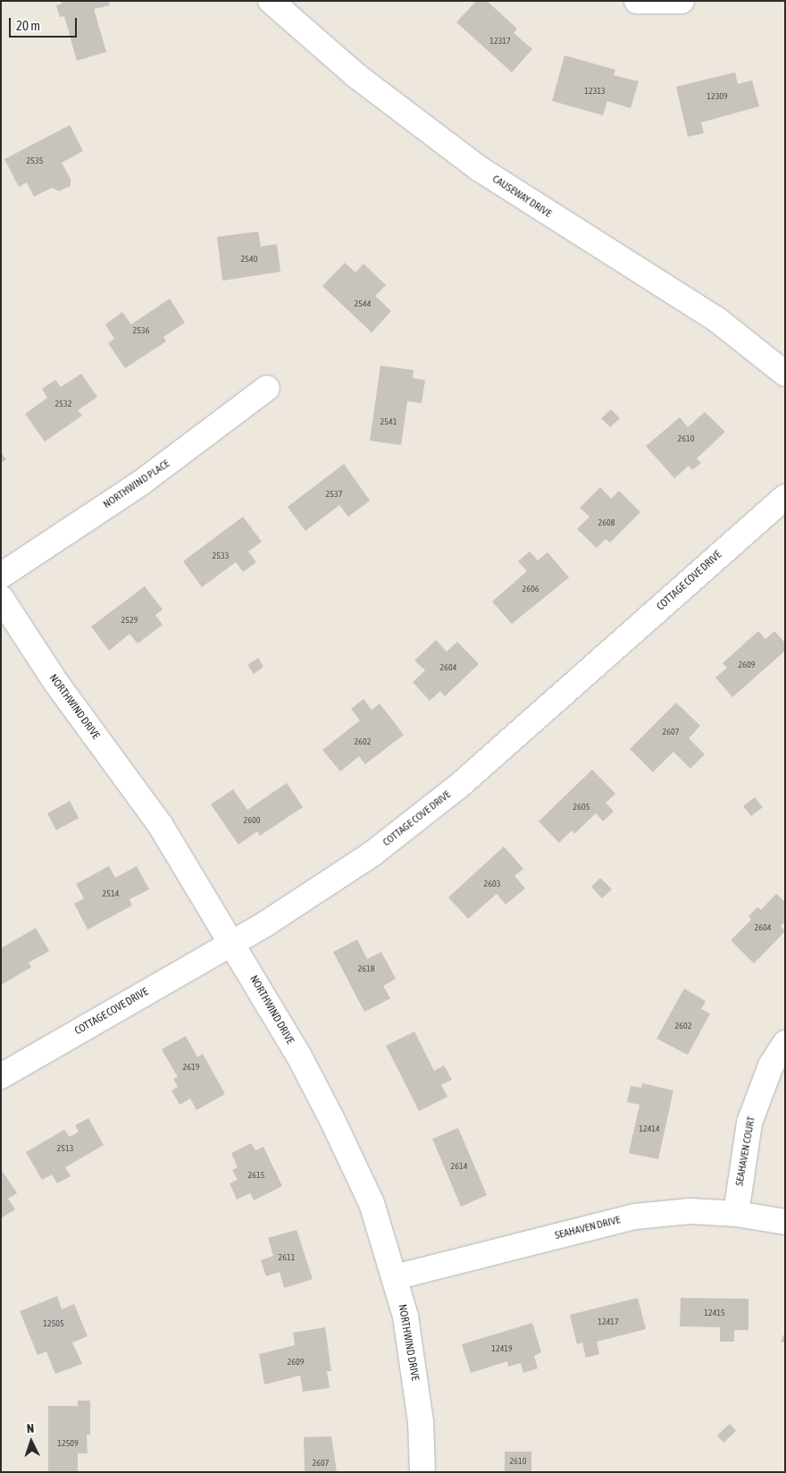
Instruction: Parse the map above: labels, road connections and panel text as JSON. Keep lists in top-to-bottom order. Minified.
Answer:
{"streets":{"street":["CAUSEWAY DRIVE","NORTHWIND PLACE","COTTAGE COVE DRIVE","NORTHWIND DRIVE","SEAHAVEN COURT","SEAHAVEN DRIVE"]},"crossings":[["COTTAGE COVE DRIVE","NORTHWIND DRIVE"],["NORTHWIND DRIVE","SEAHAVEN DRIVE"],["SEAHAVEN COURT","SEAHAVEN DRIVE"]],"house_numbers":["12317","12313","12309","2535","2540","2544","2536","2532","2541","2610","2537","2608","2533","2606","2529","2609","2604","2607","2602","2605","2600","2603","2514","2604","2618","2602","2619","12414","2513","2614","2615","2611","12415","12417","12505","12419","2609","12509","2610","2607"],"scale_bar":"20 m","north":"top"}
